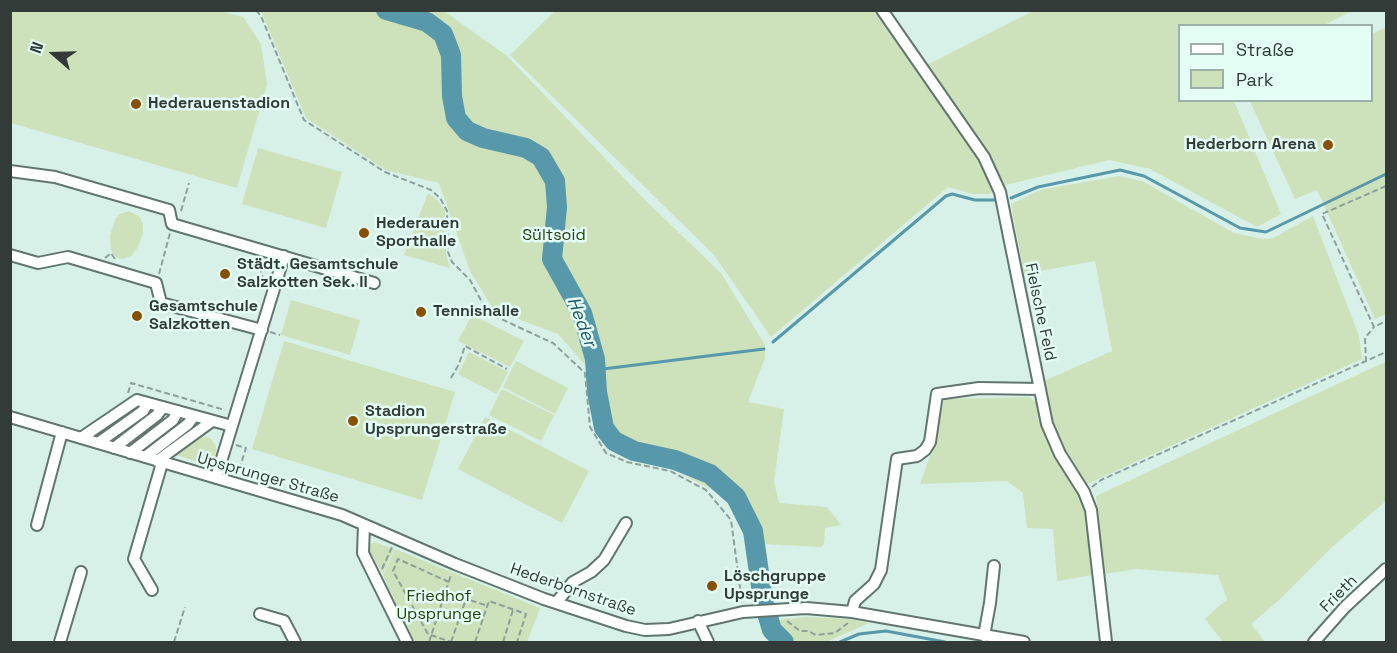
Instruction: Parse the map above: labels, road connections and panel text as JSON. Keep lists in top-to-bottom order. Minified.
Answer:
{"streets":{"street":["Fielsche Feld","Upsprunger Straße","Hederbornstraße","Frieth"]},"crossings":[["Upsprunger Straße","Hederbornstraße"]],"water":["Heder"],"parks":["Sültsoid","Friedhof Upsprunge"],"places":["Hederauenstadion","Hederborn Arena","Hederauen Sporthalle","Städt. Gesamtschule Salzkotten Sek. II","Tennishalle","Gesamtschule Salzkotten","Stadion Upsprungerstraße","Löschgruppe Upsprunge"],"legend":["Straße","Park"],"north":"left"}
